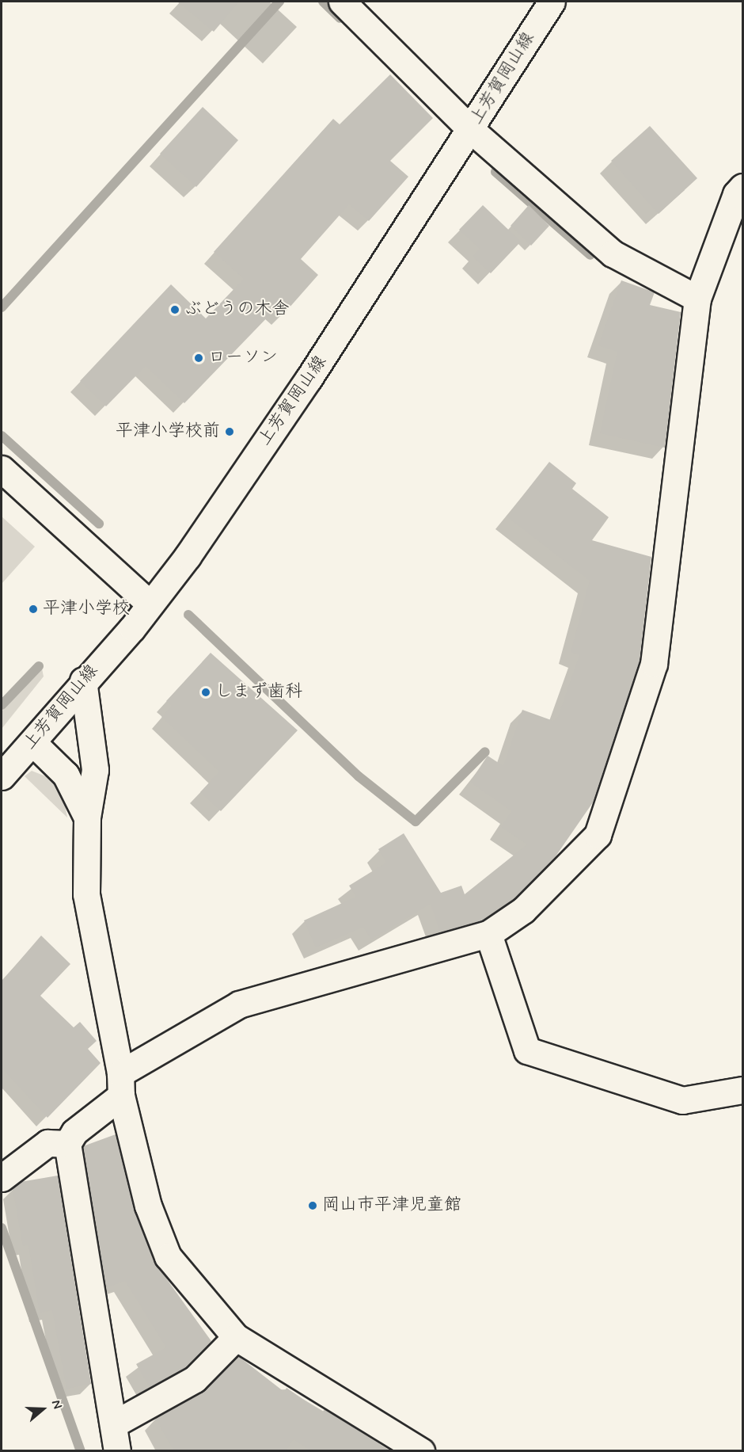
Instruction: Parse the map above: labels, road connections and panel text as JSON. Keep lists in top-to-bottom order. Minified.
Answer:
{"streets":{"street":["上芳賀岡山線"]},"places":["ぶどうの木舎","ローソン","平津小学校前","平津小学校","しまず歯科","岡山市平津児童館"],"north":"right"}
